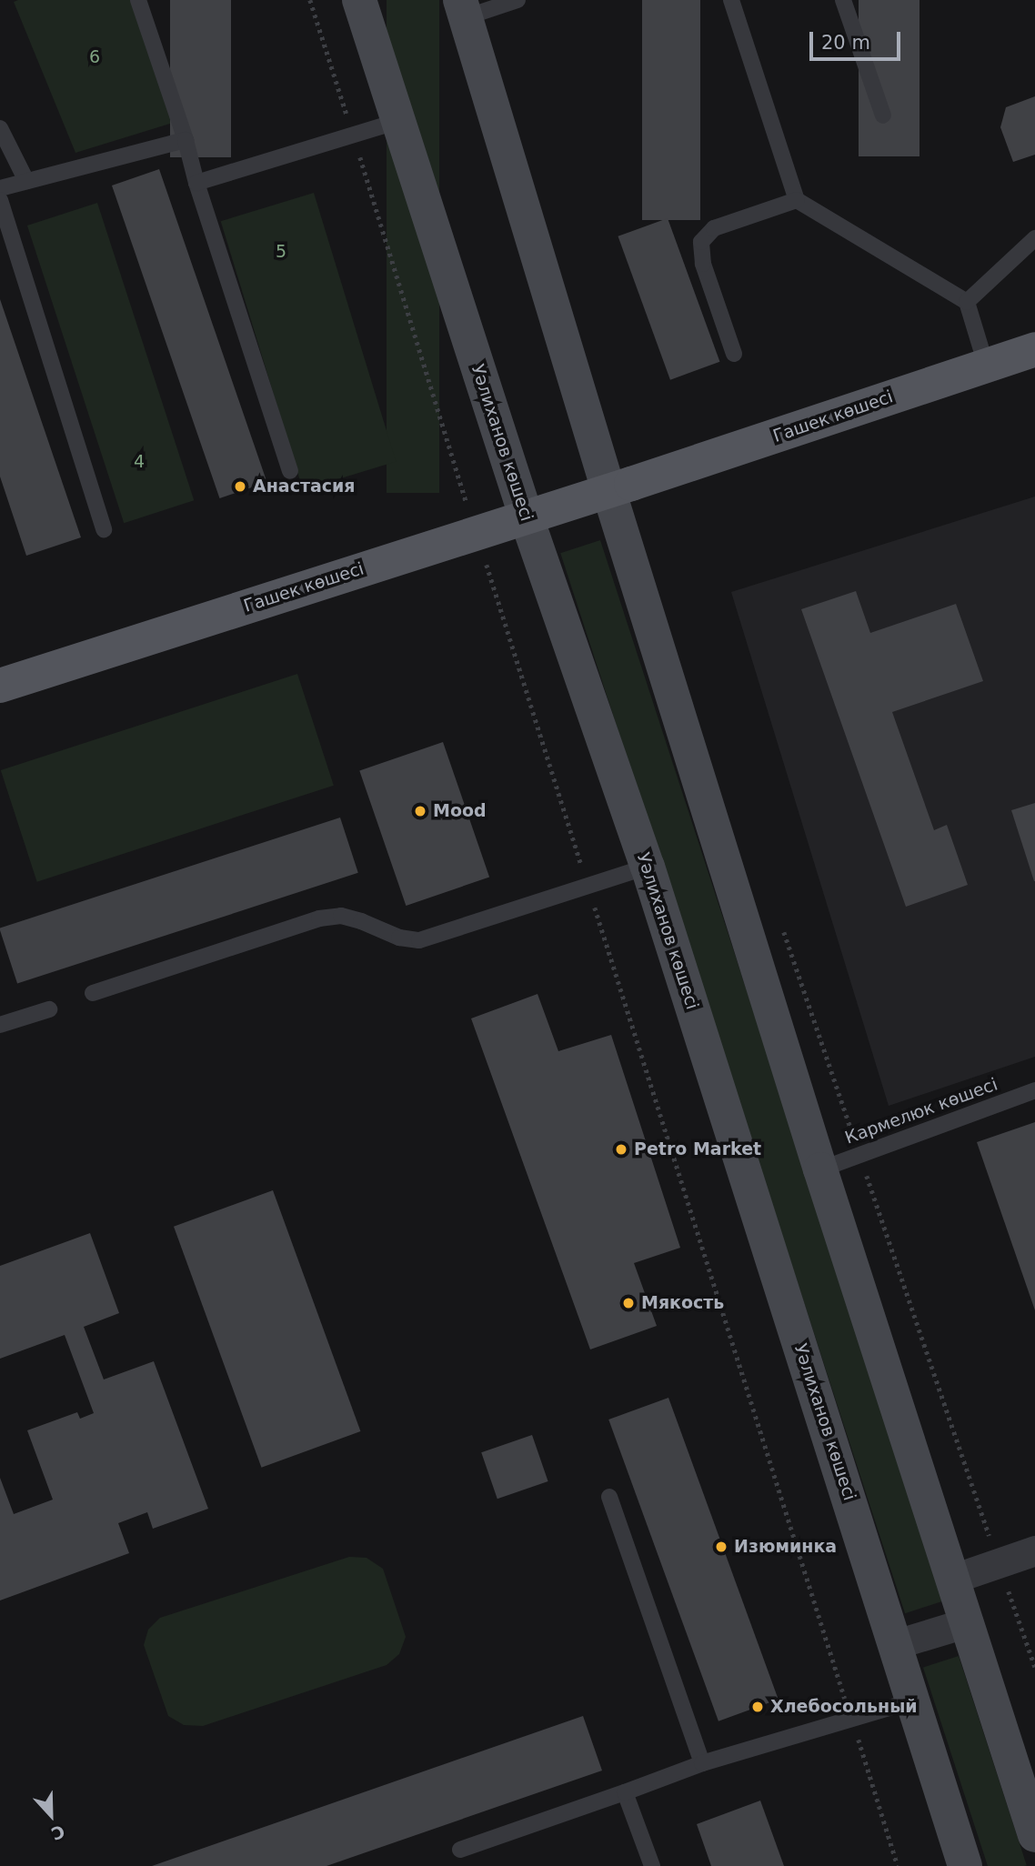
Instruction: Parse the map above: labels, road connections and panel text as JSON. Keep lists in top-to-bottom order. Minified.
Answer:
{"streets":{"main road":["Гашек көшесі","Уәлиханов көшесі"],"lane":["Кармелюк көшесі"]},"crossings":[["Гашек көшесі","Уәлиханов көшесі"]],"parks":["6","5","4"],"places":["Анастасия","Mood","Petro Market","Мякость","Изюминка","Хлебосольный"],"scale_bar":"20 m","north":"bottom"}
